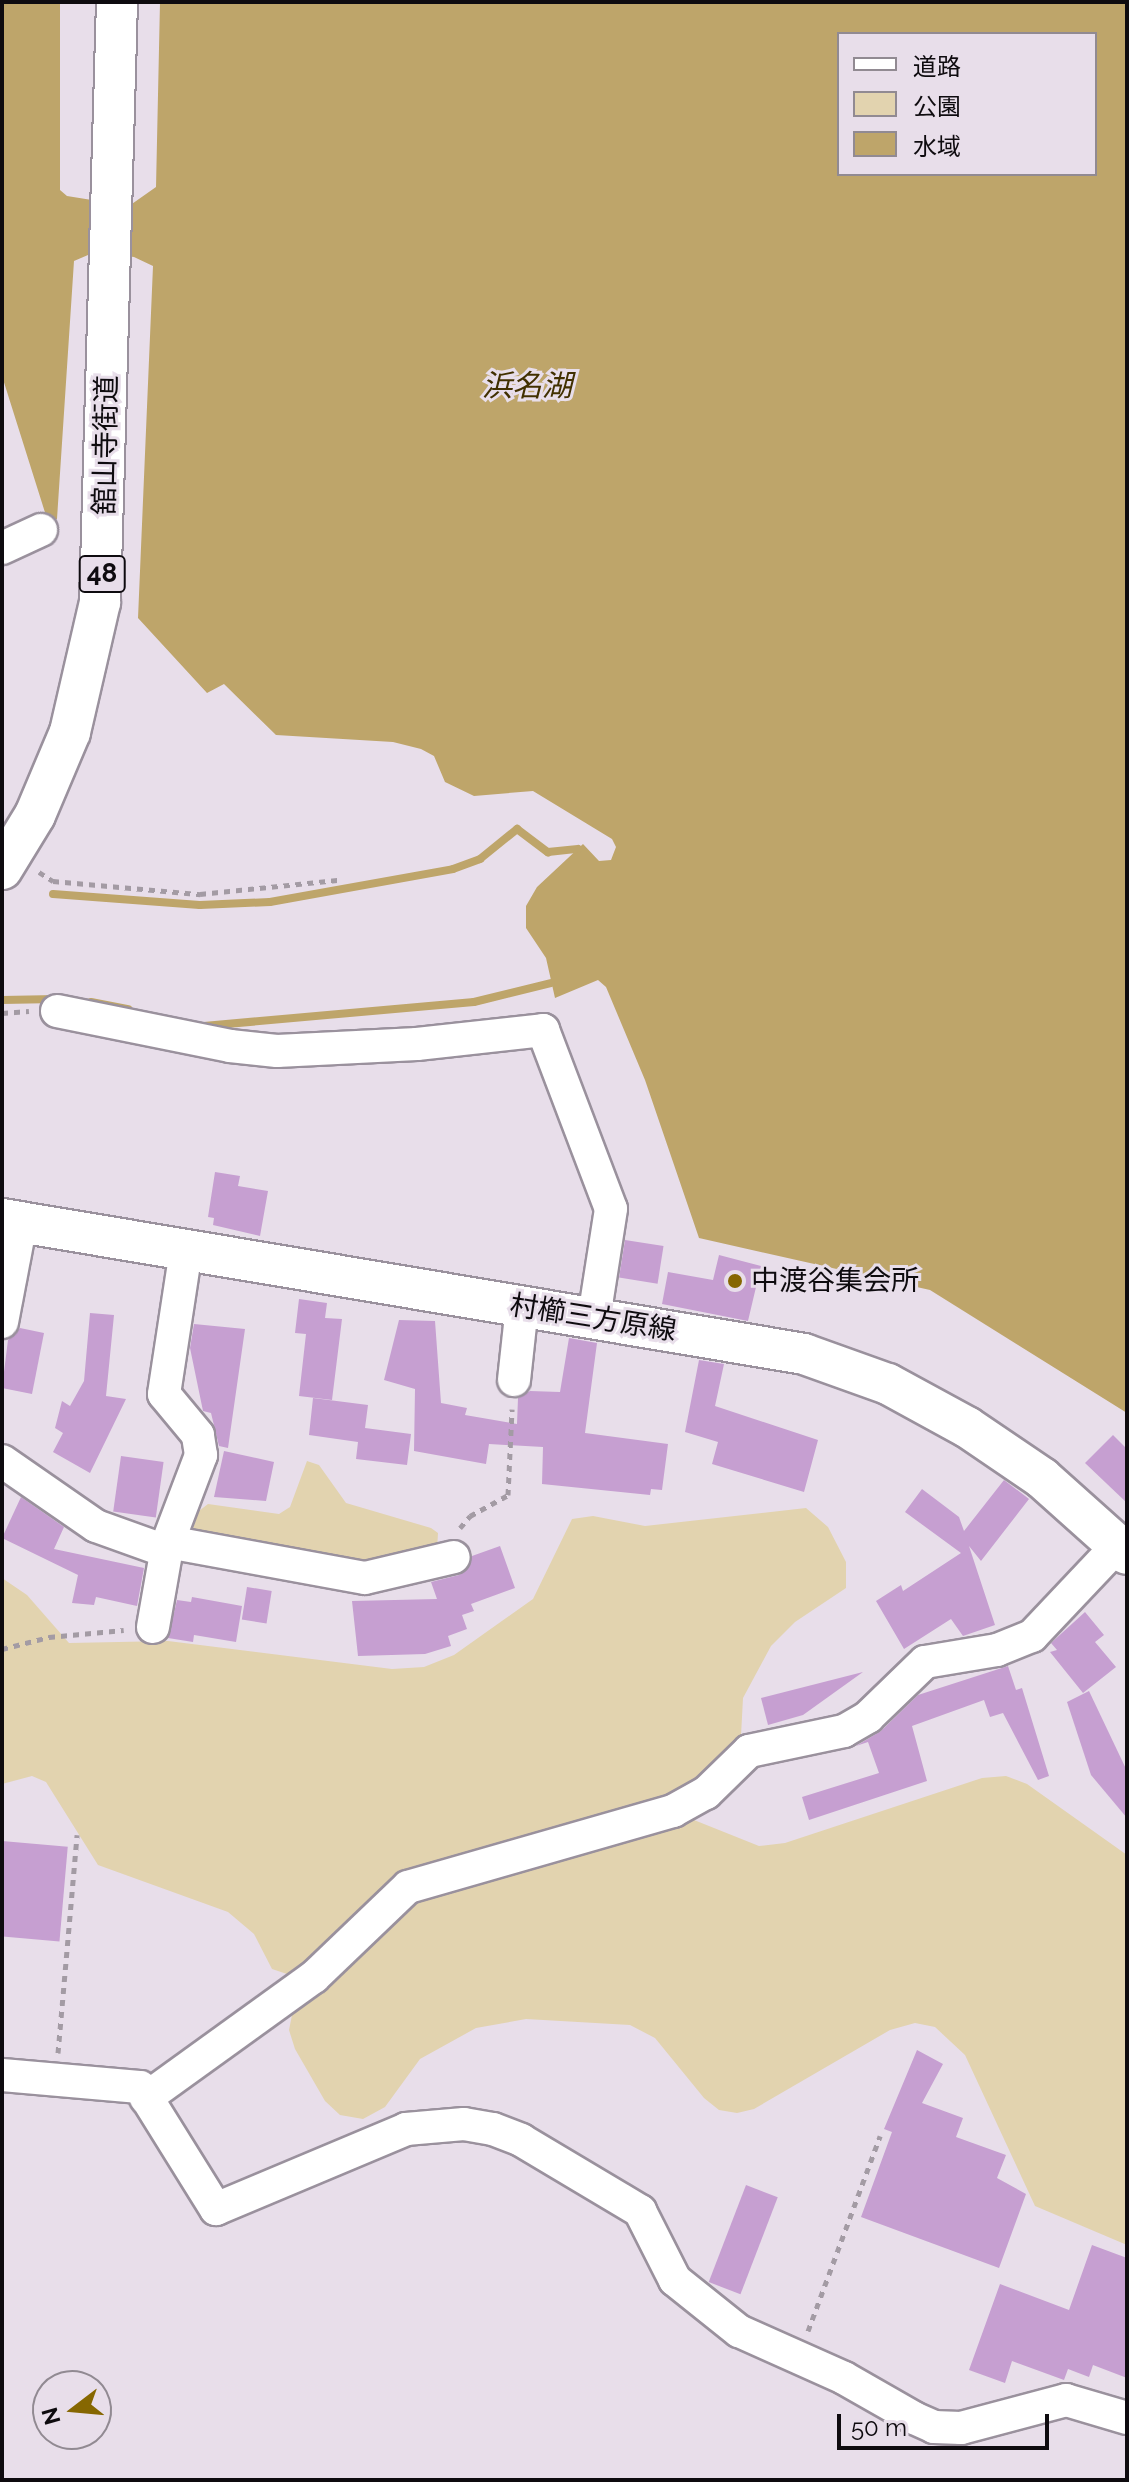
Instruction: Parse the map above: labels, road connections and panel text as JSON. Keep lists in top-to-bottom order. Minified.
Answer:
{"streets":{"main road":["舘山寺街道","48","村櫛三方原線"]},"water":["浜名湖"],"places":["中渡谷集会所"],"legend":["道路","公園","水域"],"scale_bar":"50 m","north":"left"}
